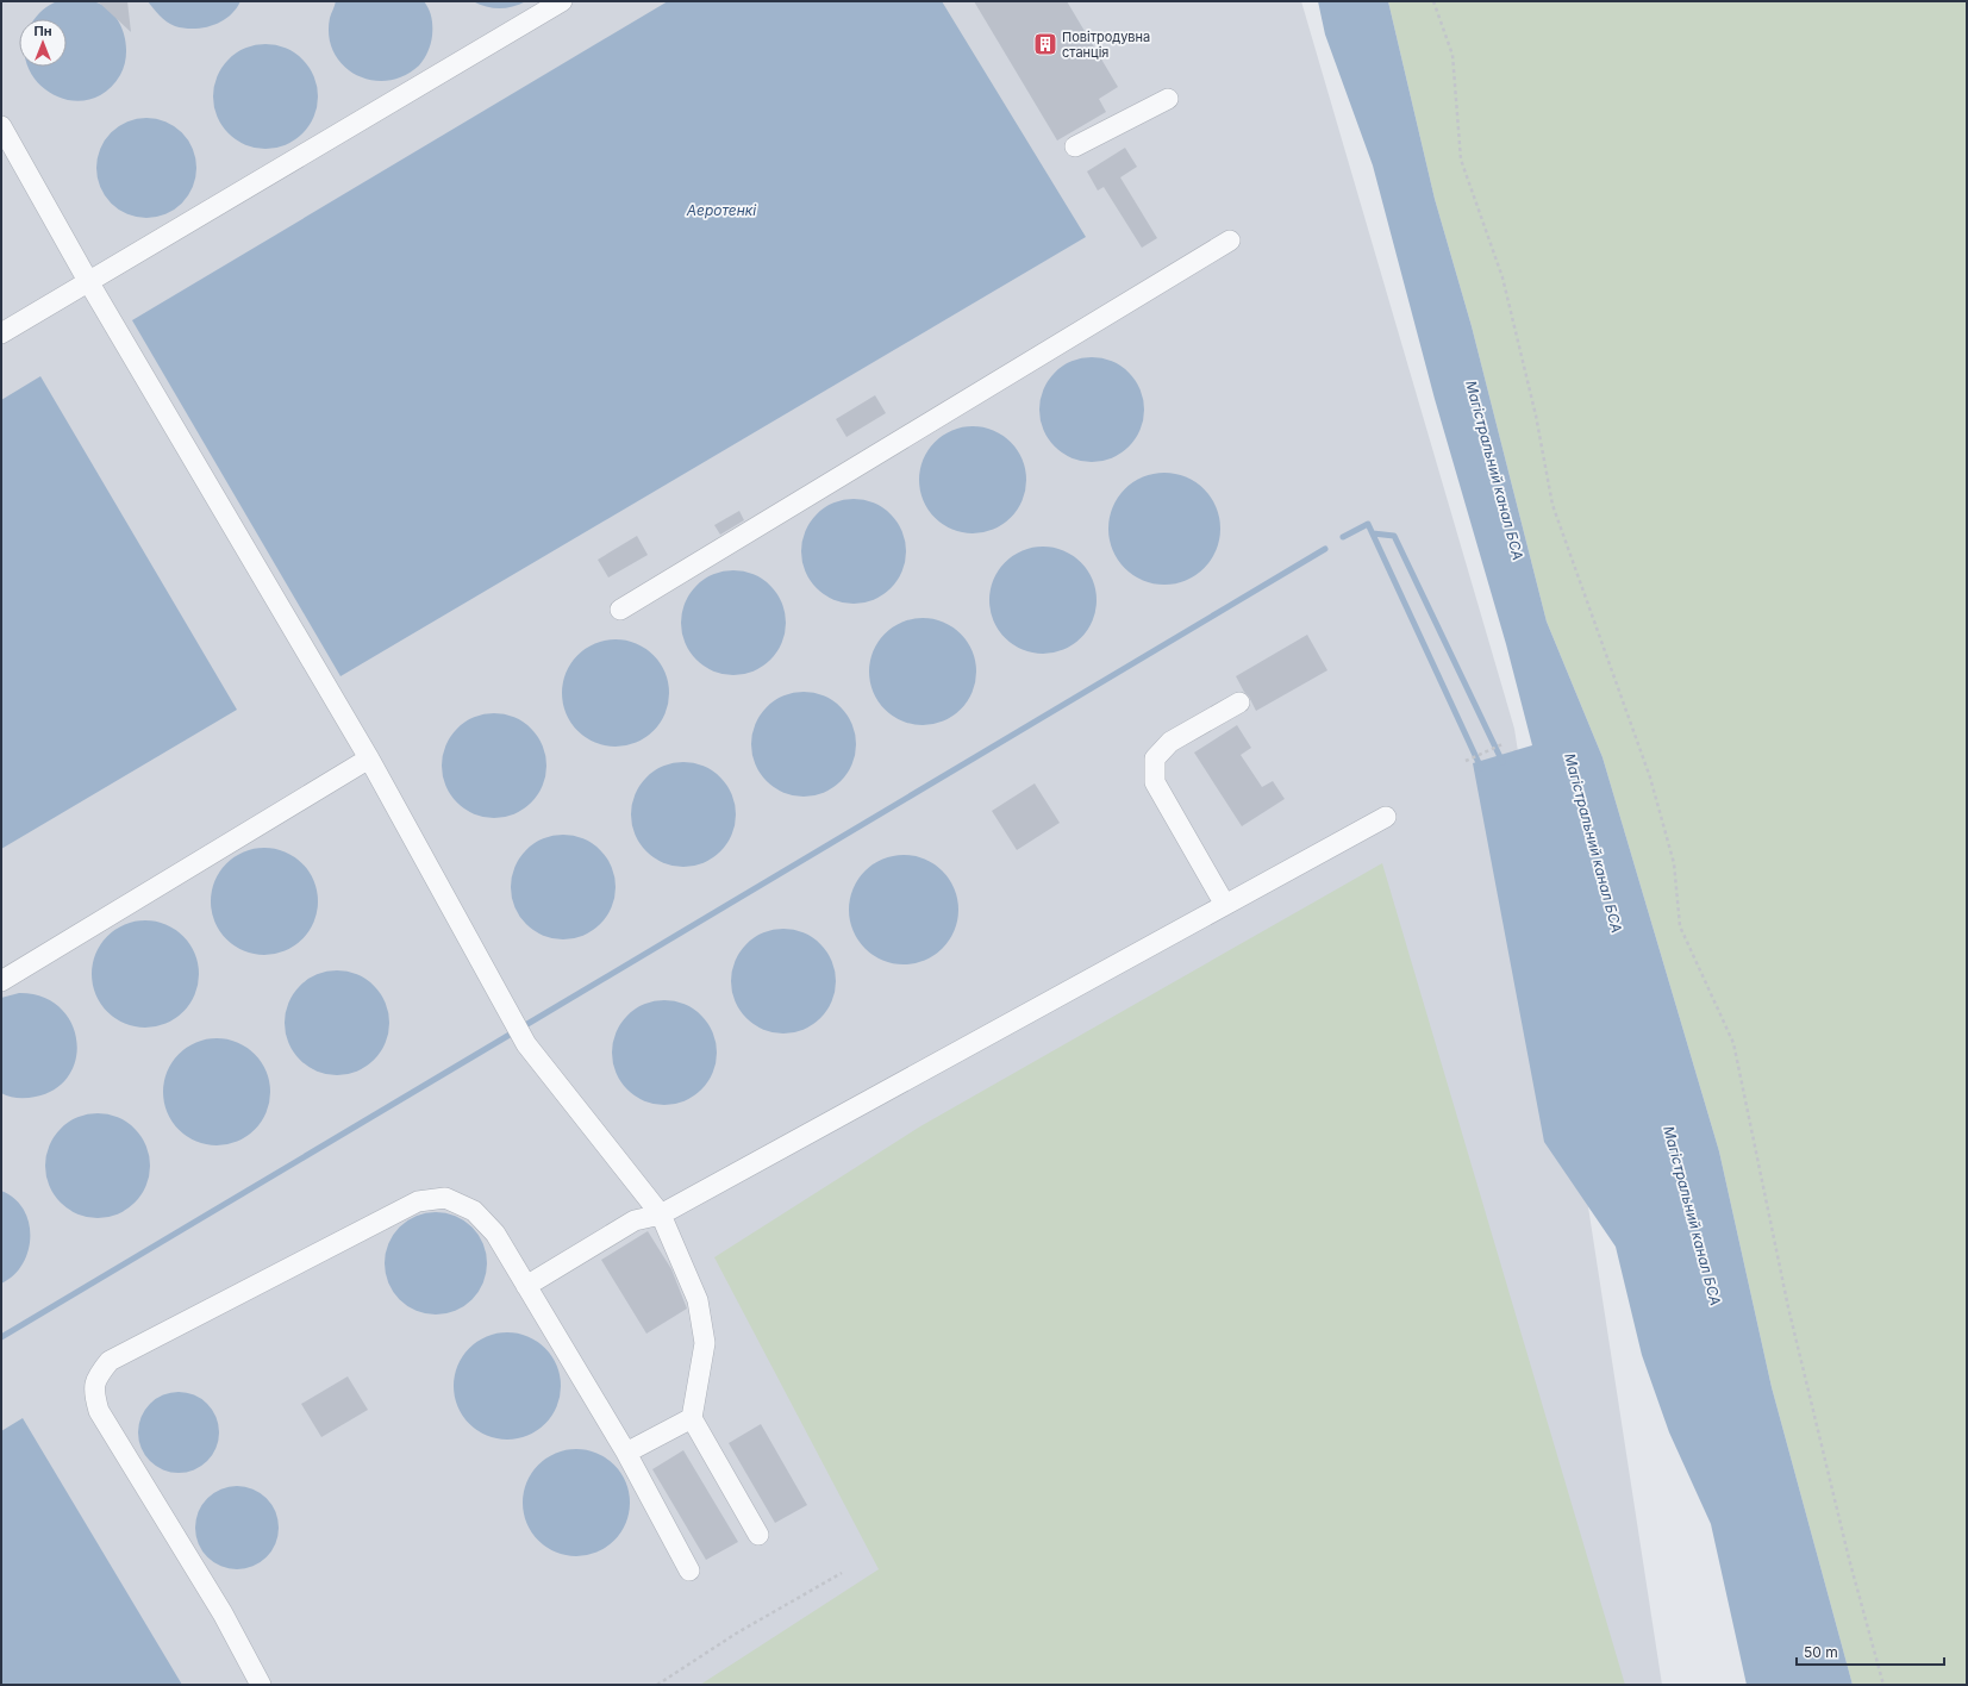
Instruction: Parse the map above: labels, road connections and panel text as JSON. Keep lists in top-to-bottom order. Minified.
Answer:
{"water":["Аеротенкі","Магістральний канал БСА"],"places":{"building":["Повітродувна станція"]},"scale_bar":"50 m","north":"top"}
